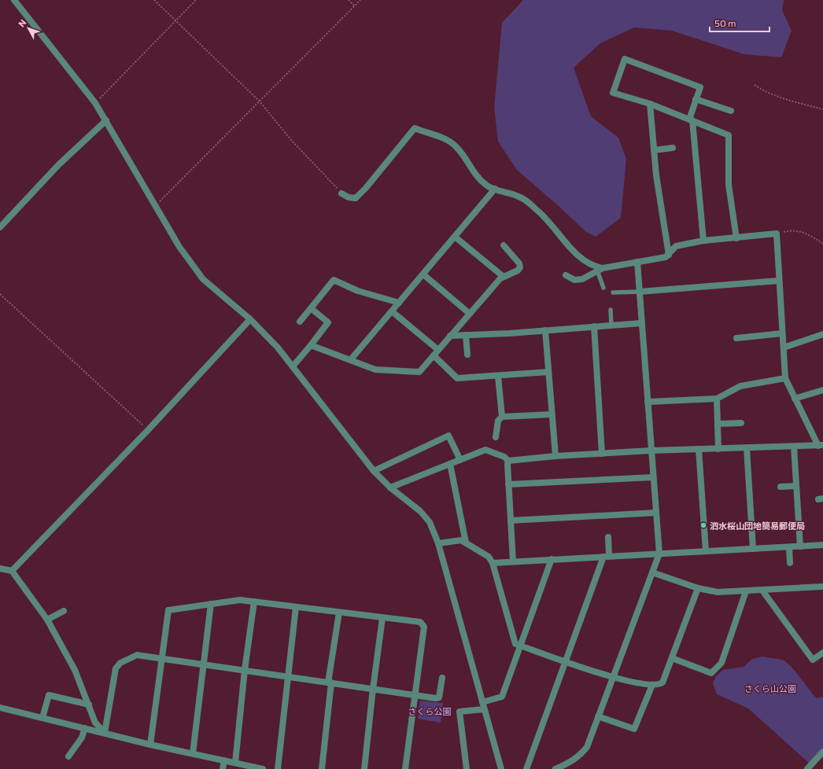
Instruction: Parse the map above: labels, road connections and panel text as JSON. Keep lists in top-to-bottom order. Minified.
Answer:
{"parks":["さくら山公園","さくら公園"],"places":["泗水桜山団地簡易郵便局"],"scale_bar":"50 m","north":"top left"}
